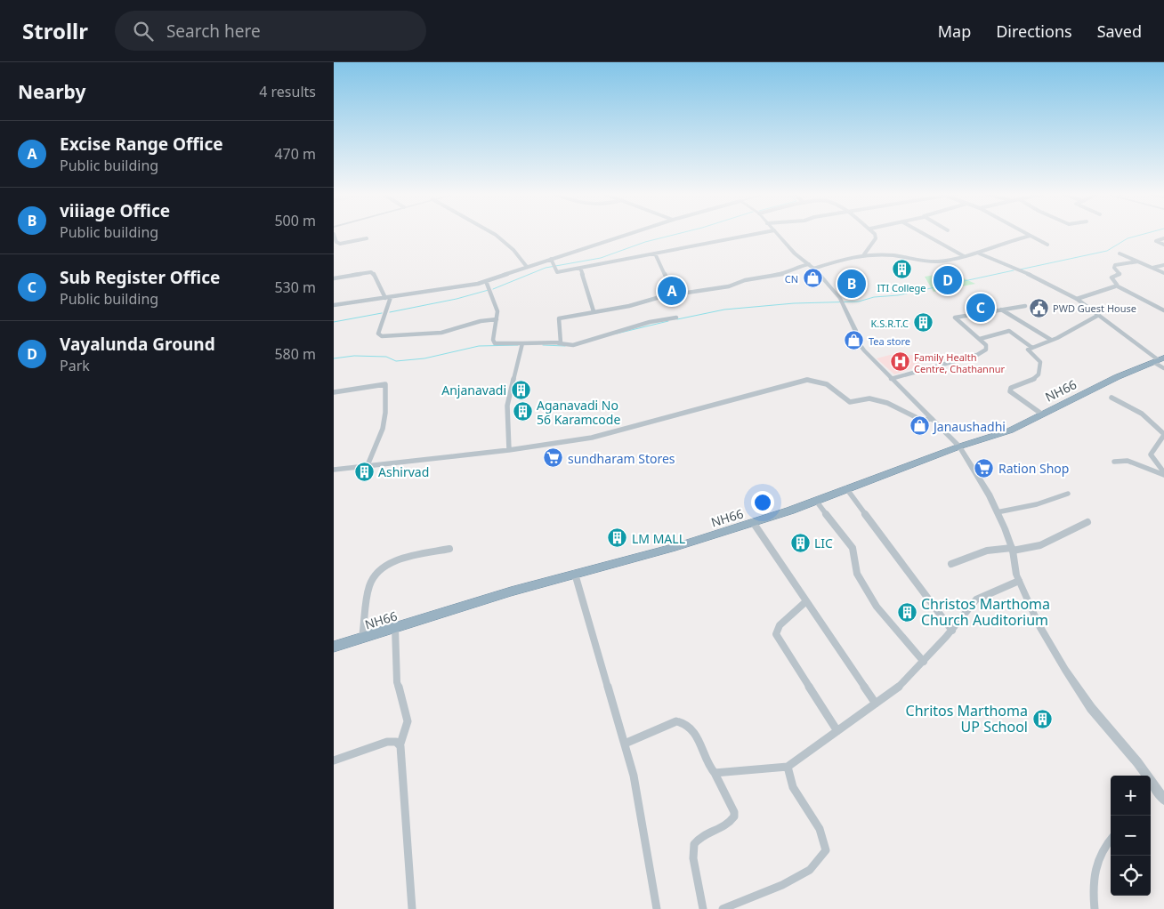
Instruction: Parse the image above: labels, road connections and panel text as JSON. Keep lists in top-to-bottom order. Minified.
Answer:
{"streets":{"highway":["NH66"]},"places":{"building":["ITI College","K.S.R.T.C","Anjanavadi","Aganavadi No 56 Karamcode","Ashirvad","LM MALL","LIC","Christos Marthoma Church Auditorium","Chritos Marthoma UP School"],"shop":["CN","Tea store","Janaushadhi"],"public building":["PWD Guest House"],"hospital":["Family Health Centre, Chathannur"],"supermarket":["sundharam Stores","Ration Shop"]},"page":{"header":"Strollr","search":"Search here","nav":["Map","Directions","Saved"],"heading":["Nearby","4 results"],"list":[{"mark":"A","name":"Excise Range Office","note":"Public building","value":"470 m"},{"mark":"B","name":"viiiage Office","note":"Public building","value":"500 m"},{"mark":"C","name":"Sub Register Office","note":"Public building","value":"530 m"},{"mark":"D","name":"Vayalunda Ground","note":"Park","value":"580 m"}],"pins":["D","B","A","C"],"map_buttons":["+","−"]}}
